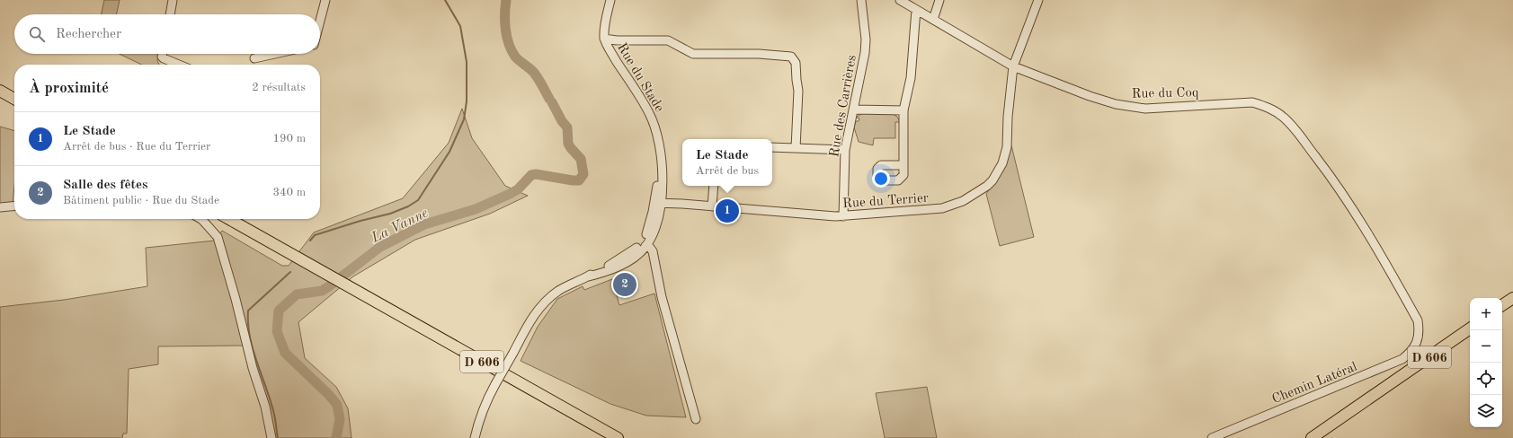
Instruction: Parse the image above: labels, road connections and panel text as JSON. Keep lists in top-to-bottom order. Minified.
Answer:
{"streets":{"main road":["D 606"],"street":["Rue du Stade","Rue du Coq","Rue des Carrières","Rue du Terrier","Chemin Latéral"]},"crossings":[["Rue du Stade","Rue du Terrier"],["Rue du Coq","Rue du Terrier"],["Rue du Coq","Chemin Latéral"],["Rue des Carrières","Rue du Terrier"]],"water":["La Vanne"],"page":{"search":"Rechercher","heading":["À proximité","2 résultats"],"list":[{"mark":"1","name":"Le Stade","note":"Arrêt de bus · Rue du Terrier","value":"190 m"},{"mark":"2","name":"Salle des fêtes","note":"Bâtiment public · Rue du Stade","value":"340 m"}],"popup":["Le Stade","Arrêt de bus"],"pins":["1","2"],"map_buttons":["+","−"]}}
